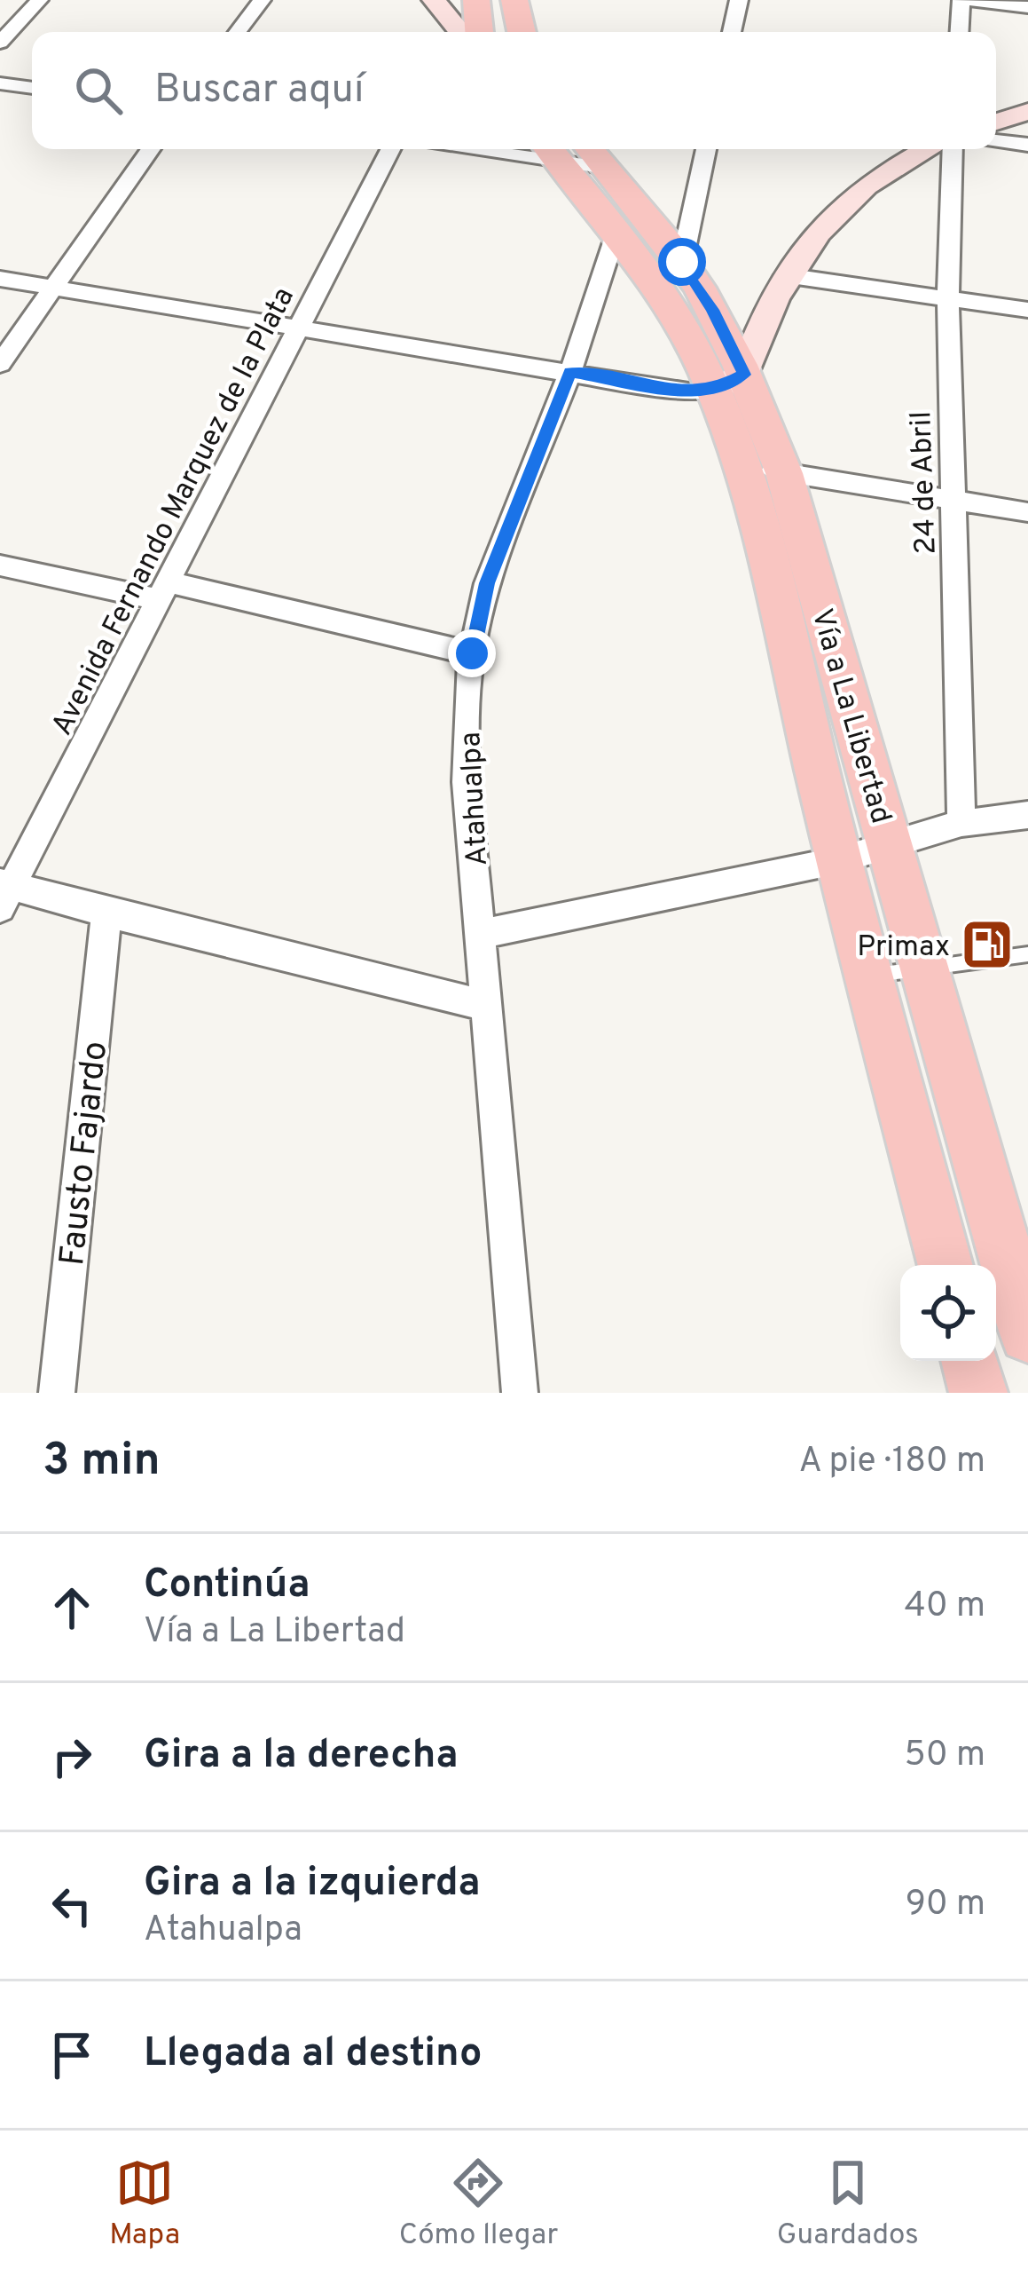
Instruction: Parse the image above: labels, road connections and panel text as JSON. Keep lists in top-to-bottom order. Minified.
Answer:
{"streets":{"main road":["Vía a La Libertad"],"street":["24 de Abril","Avenida Fernando Marquez de la Plata","Atahualpa","Fausto Fajardo"]},"crossings":[["Vía a La Libertad","Atahualpa"]],"places":{"fuel station":["Primax"]},"page":{"search":"Buscar aquí","heading":["3 min","A pie · 180 m"],"list":[["Continúa","Vía a La Libertad","40 m"],["Gira a la derecha","50 m"],["Gira a la izquierda","Atahualpa","90 m"],"Llegada al destino"],"nav":["Mapa","Cómo llegar","Guardados"]}}
